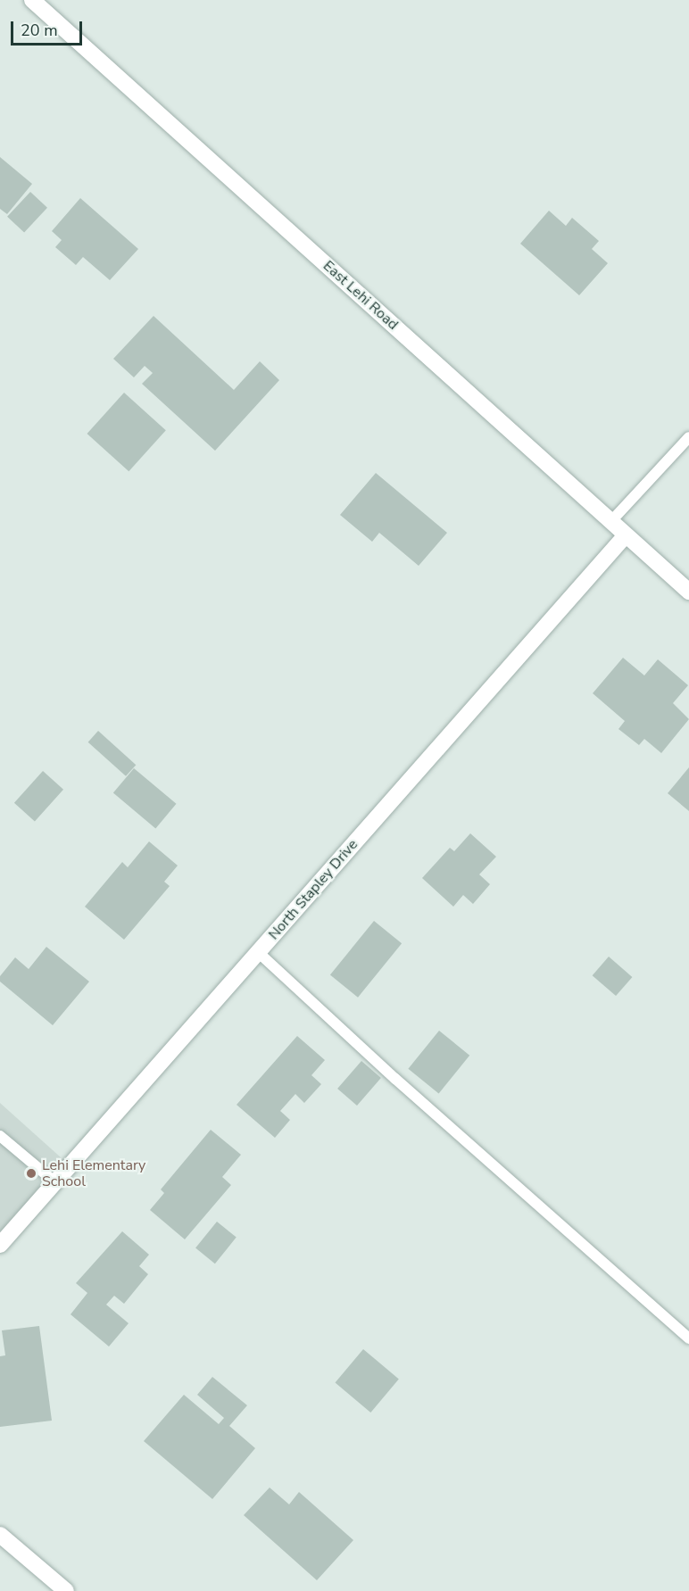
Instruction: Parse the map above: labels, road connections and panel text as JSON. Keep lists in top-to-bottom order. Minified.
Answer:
{"streets":{"street":["East Lehi Road","North Stapley Drive"]},"crossings":[["East Lehi Road","North Stapley Drive"]],"places":["Lehi Elementary School"],"scale_bar":"20 m"}
